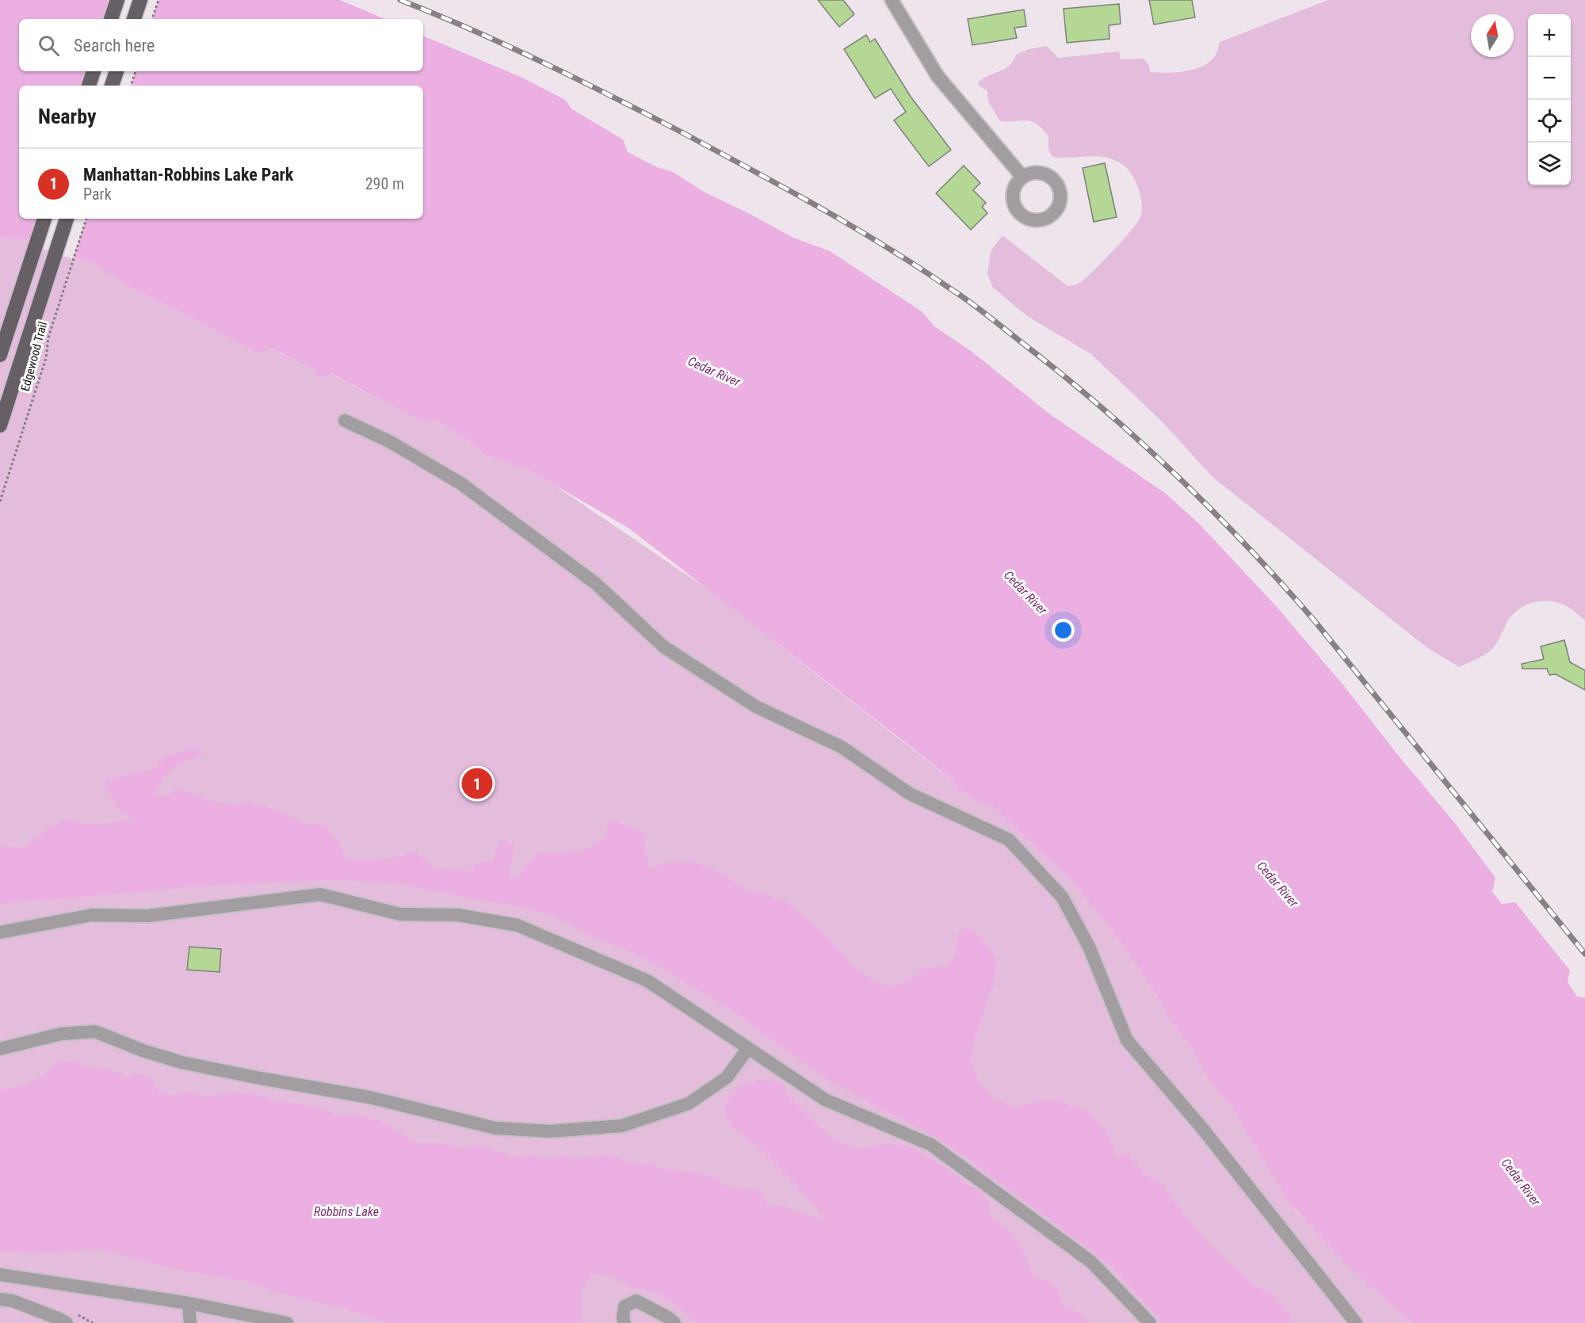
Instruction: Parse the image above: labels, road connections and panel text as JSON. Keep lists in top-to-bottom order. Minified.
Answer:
{"streets":{"path":["Edgewood Trail"]},"water":["Cedar River","Robbins Lake"],"north":"top","page":{"map_buttons":["+","−"],"search":"Search here","heading":"Nearby","list":[{"mark":"1","name":"Manhattan-Robbins Lake Park","note":"Park","value":"290 m"}],"pins":"1"}}
